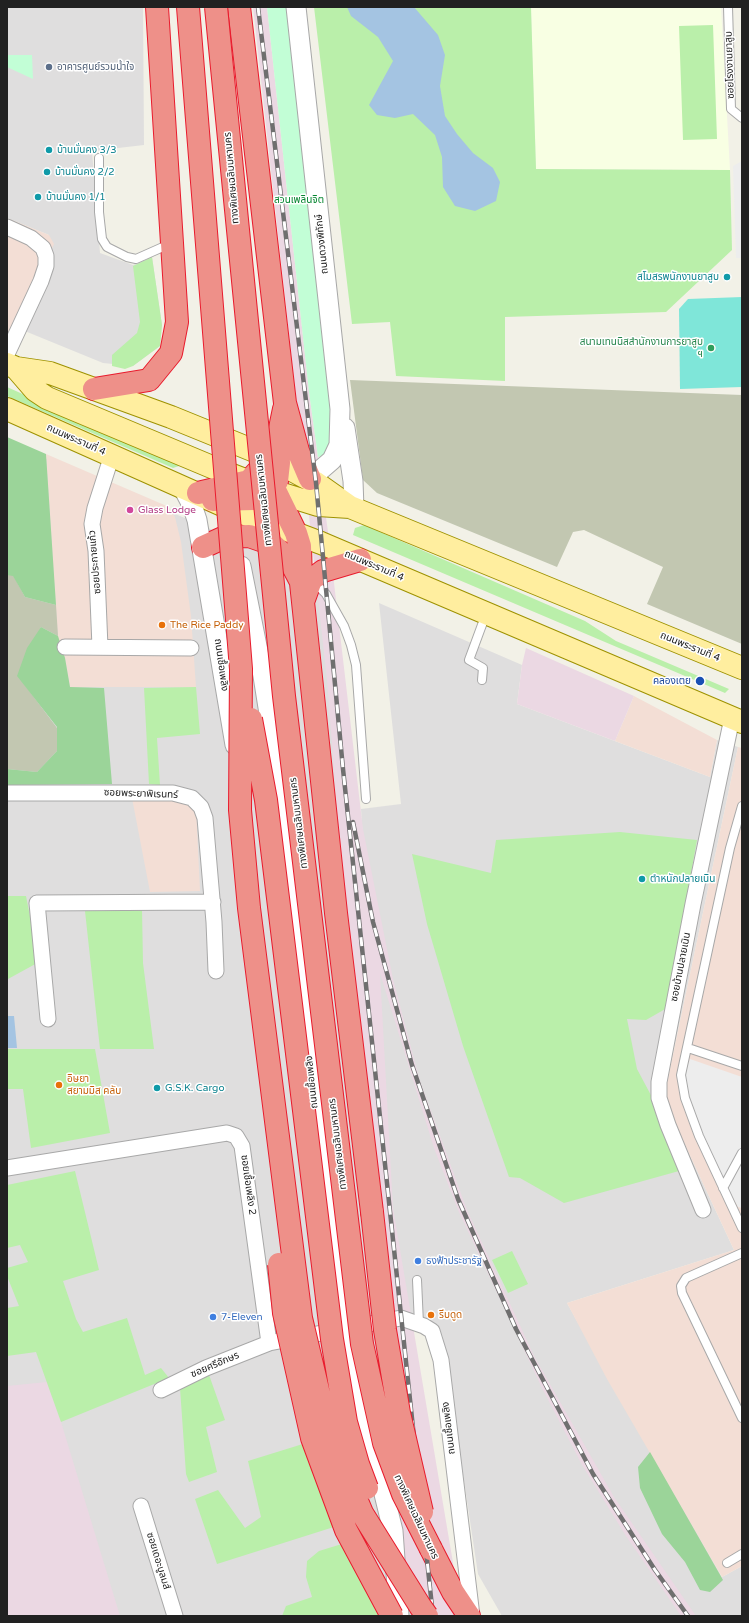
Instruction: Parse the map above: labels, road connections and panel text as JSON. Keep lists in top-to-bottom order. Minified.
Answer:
{"streets":{"highway":["ทางพิเศษเฉลิมมหานคร"],"main road":["ถนนพระรามที่ 4"],"street":["ถนนดวงพิทักษ์","ซอยประกายแก้ว","ถนนเชื้อเพลิง","ซอยพระยาพิเรนทร์","ซอยบ้านปลายเนิน","ซอยเชื้อเพลิง 2","ซอยศรีอักษร","ซอยเดอะบูลมส์"],"lane":["ซอยโรงงานยาสูบ"]},"crossings":[["ถนนดวงพิทักษ์","ถนนพระรามที่ 4"],["ถนนพระรามที่ 4","ซอยประกายแก้ว"],["ถนนพระรามที่ 4","ถนนเชื้อเพลิง"],["ถนนพระรามที่ 4","ซอยบ้านปลายเนิน"],["ซอยเชื้อเพลิง 2","ซอยศรีอักษร"]],"parks":["สวนเพลินจิต"],"places":["อาคารศูนย์รวมน้ำใจ","บ้านมั่นคง 3/3","บ้านมั่นคง 2/2","บ้านมั่นคง 1/1","สโมสรพนักงานยาสูบ","สนามเทนนิสสำนักงานการยาสูบ ฯ","Glass Lodge","The Rice Paddy","คลองเตย","ตำหนักปลายเนิน","อิษยา สยามมิส คลับ","G.S.K. Cargo","ธงฟ้าประชารัฐ","รีบดูด","7-Eleven"]}
